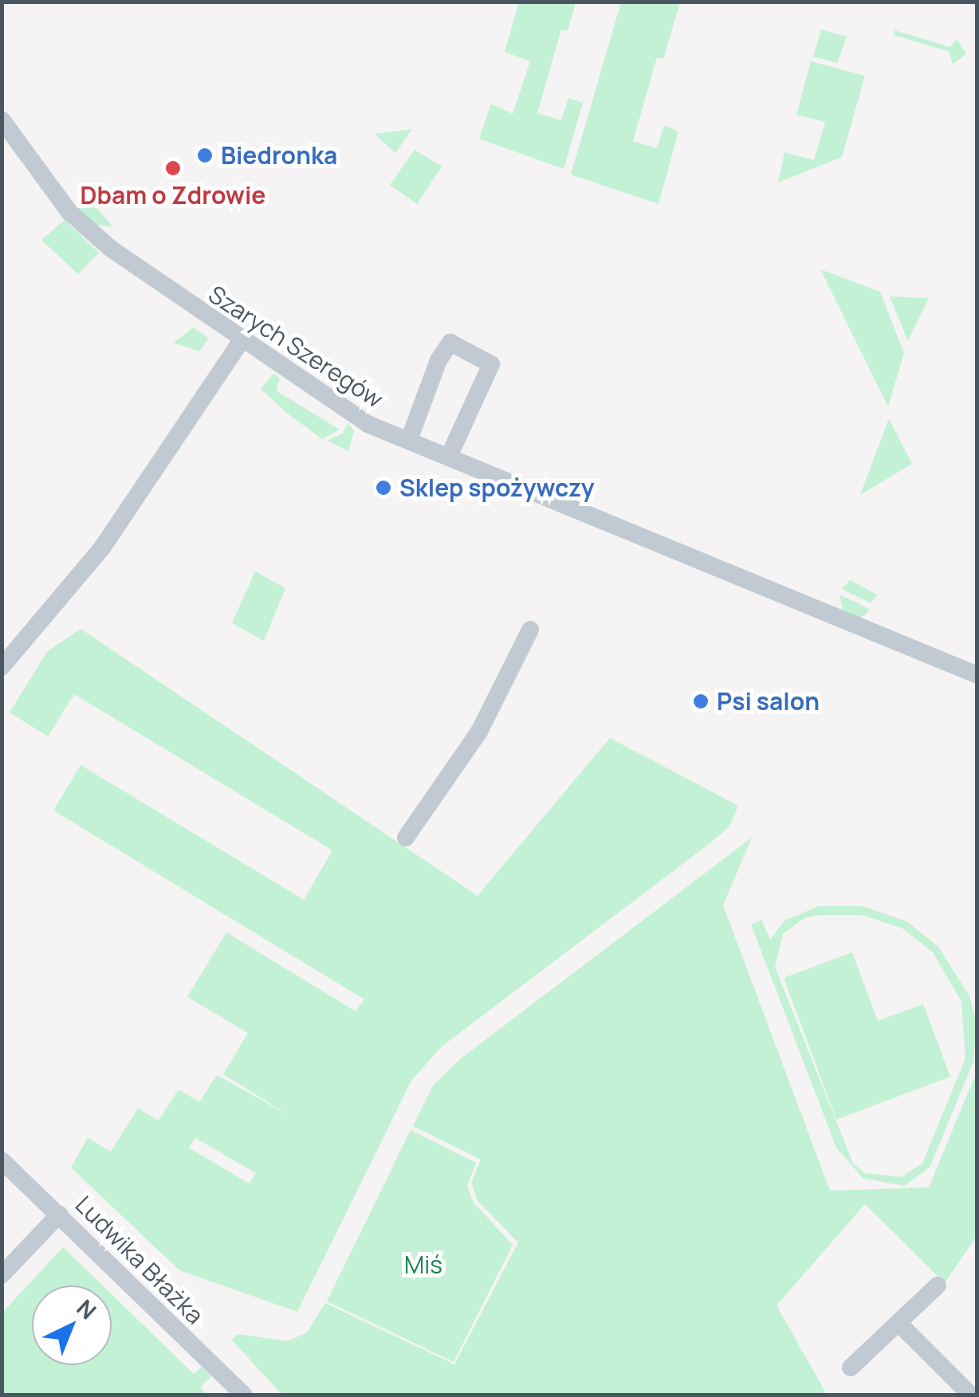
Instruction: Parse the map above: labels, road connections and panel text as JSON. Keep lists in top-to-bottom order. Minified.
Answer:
{"streets":{"street":["Szarych Szeregów","Ludwika Błażka"]},"parks":["Miś"],"places":["Biedronka","Dbam o Zdrowie","Sklep spożywczy","Psi salon"],"north":"top right"}
